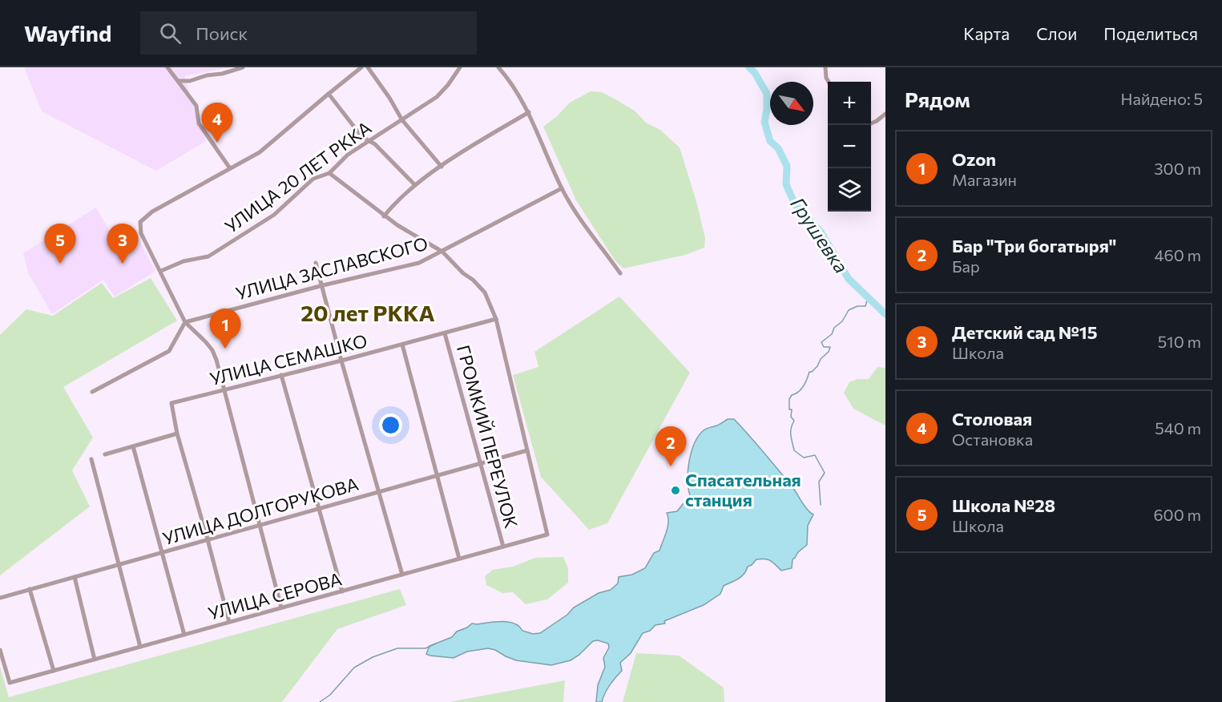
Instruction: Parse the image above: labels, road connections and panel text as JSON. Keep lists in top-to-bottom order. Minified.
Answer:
{"streets":{"street":["УЛИЦА 20 ЛЕТ РККА","УЛИЦА ЗАСЛАВСКОГО","УЛИЦА СЕМАШКО","ГРОМКИЙ ПЕРЕУЛОК","УЛИЦА ДОЛГОРУКОВА","УЛИЦА СЕРОВА"]},"crossings":[["УЛИЦА СЕМАШКО","ГРОМКИЙ ПЕРЕУЛОК"],["ГРОМКИЙ ПЕРЕУЛОК","УЛИЦА ДОЛГОРУКОВА"],["ГРОМКИЙ ПЕРЕУЛОК","УЛИЦА СЕРОВА"],["УЛИЦА ДОЛГОРУКОВА","УЛИЦА СЕРОВА"]],"districts":["20 лет РККА"],"water":["Грушевка"],"places":["Спасательная станция"],"north":"bottom right","page":{"header":"Wayfind","search":"Поиск","nav":["Карта","Слои","Поделиться"],"heading":["Рядом","Найдено: 5"],"map_buttons":["+","−"],"pins":["4","3","5","1","2"],"list":[{"mark":"1","name":"Ozon","note":"Магазин","value":"300 m"},{"mark":"2","name":"Бар \"Три богатыря\"","note":"Бар","value":"460 m"},{"mark":"3","name":"Детский сад №15","note":"Школа","value":"510 m"},{"mark":"4","name":"Столовая","note":"Остановка","value":"540 m"},{"mark":"5","name":"Школа №28","note":"Школа","value":"600 m"}]}}
